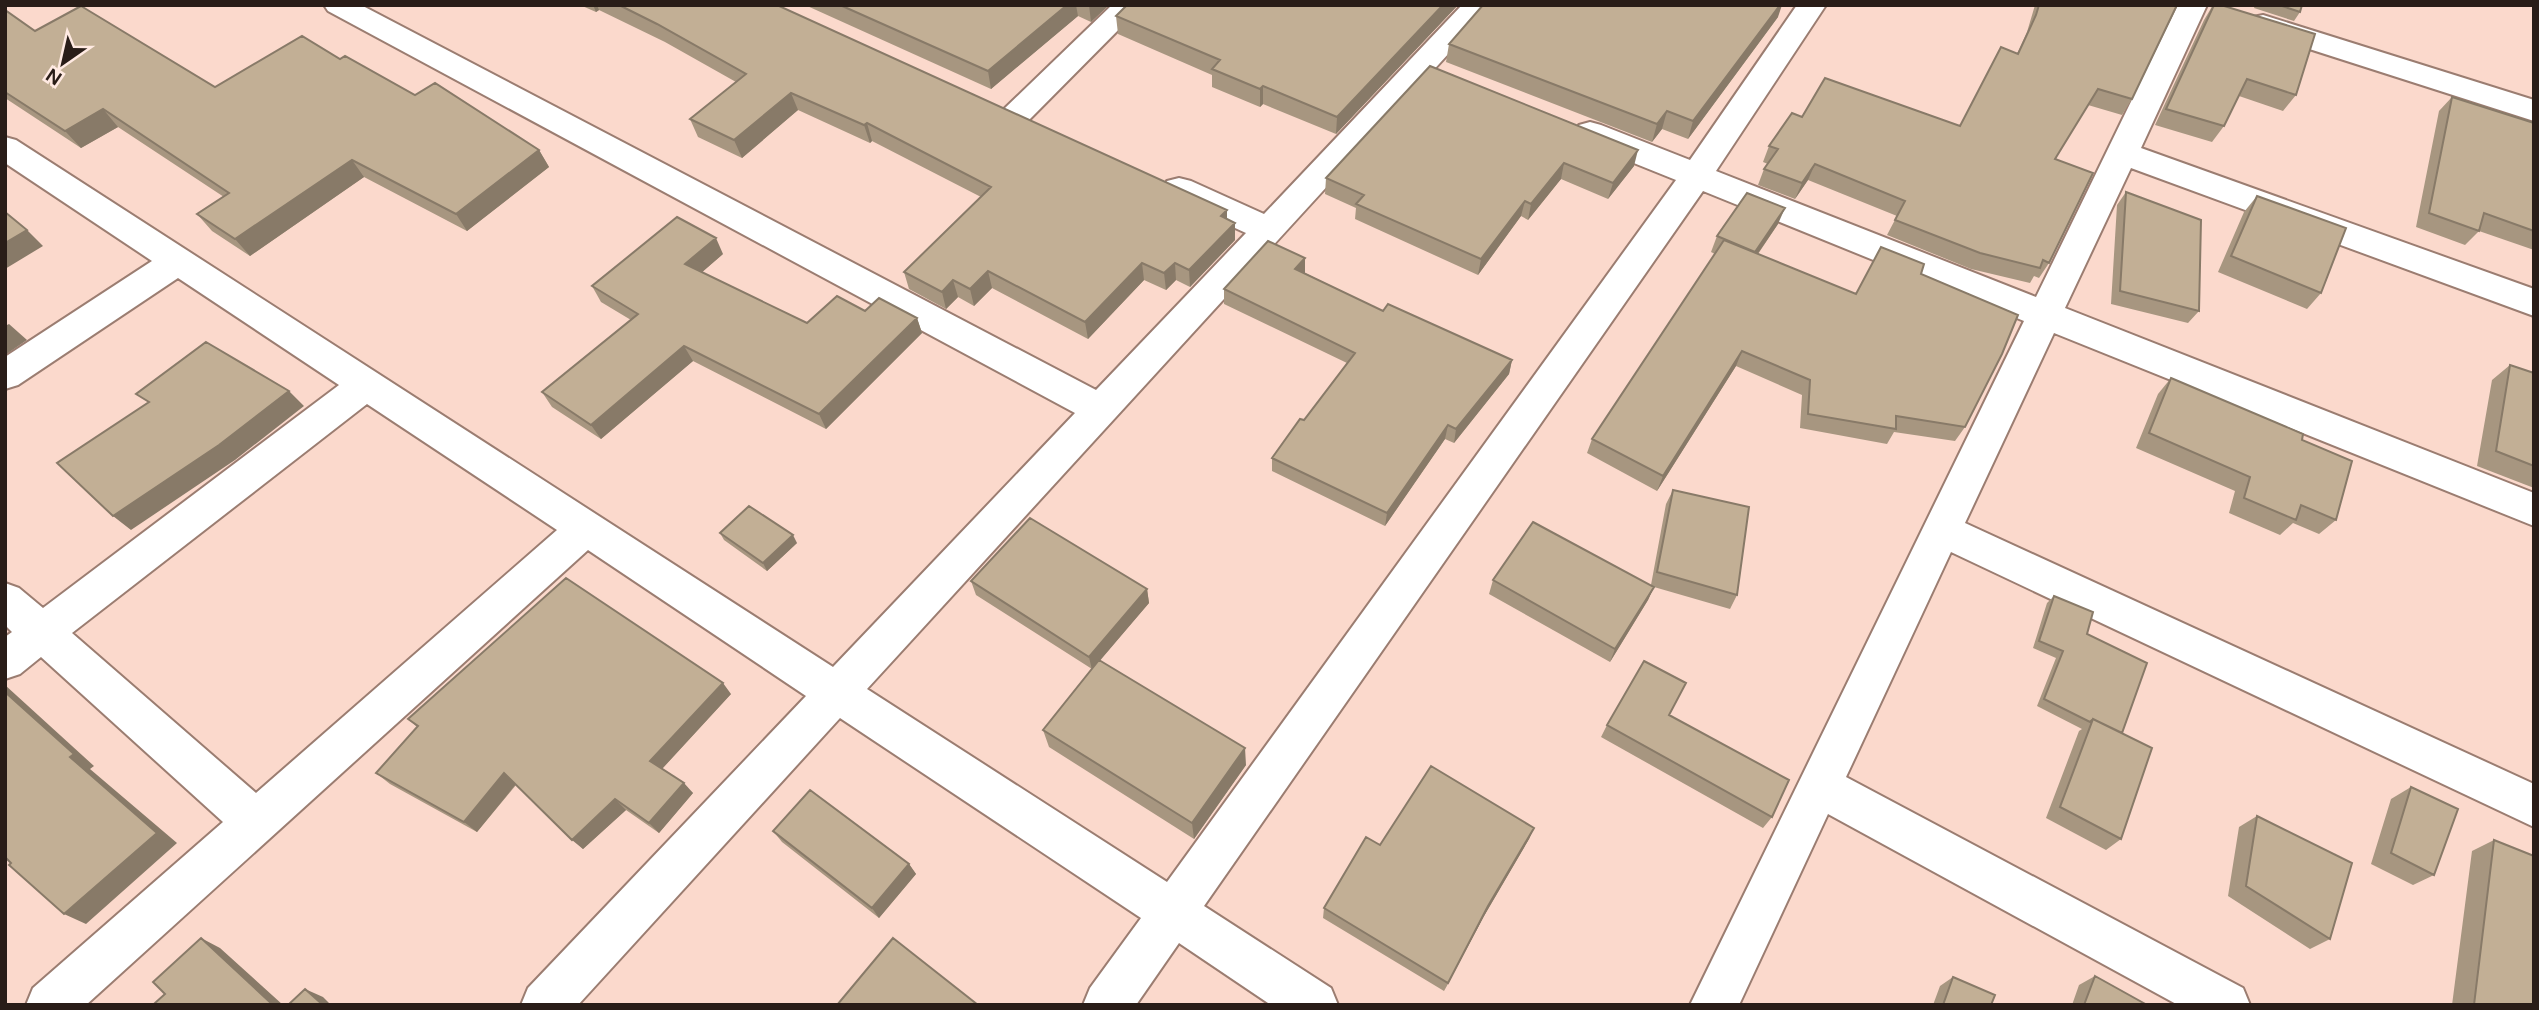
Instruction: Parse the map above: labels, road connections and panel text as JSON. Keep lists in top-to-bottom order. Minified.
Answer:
{"north":"bottom left"}
